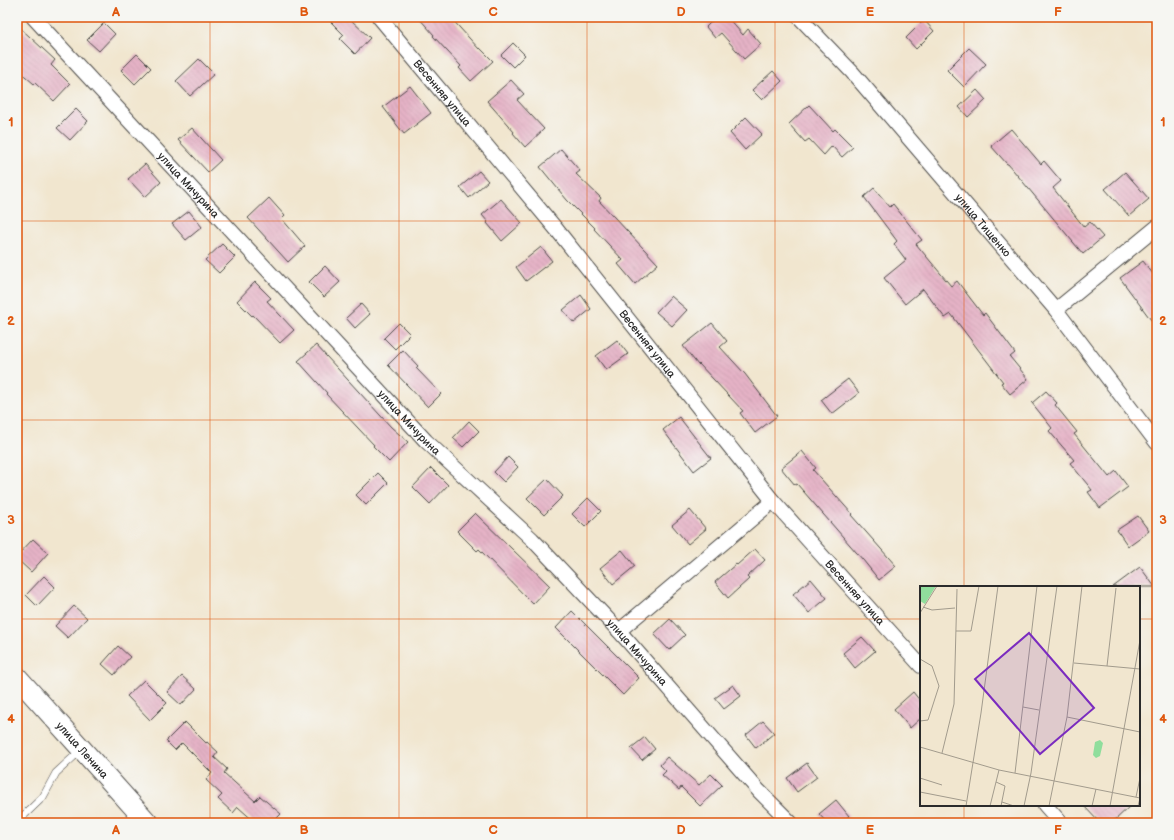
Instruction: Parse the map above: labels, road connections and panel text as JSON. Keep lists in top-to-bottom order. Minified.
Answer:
{"streets":{"main road":["улица Ленина"],"street":["Весенняя улица","улица Мичурина","улица Тищенко"]},"grid":{"columns":["A","B","C","D","E","F"],"rows":["1","2","3","4"]}}
